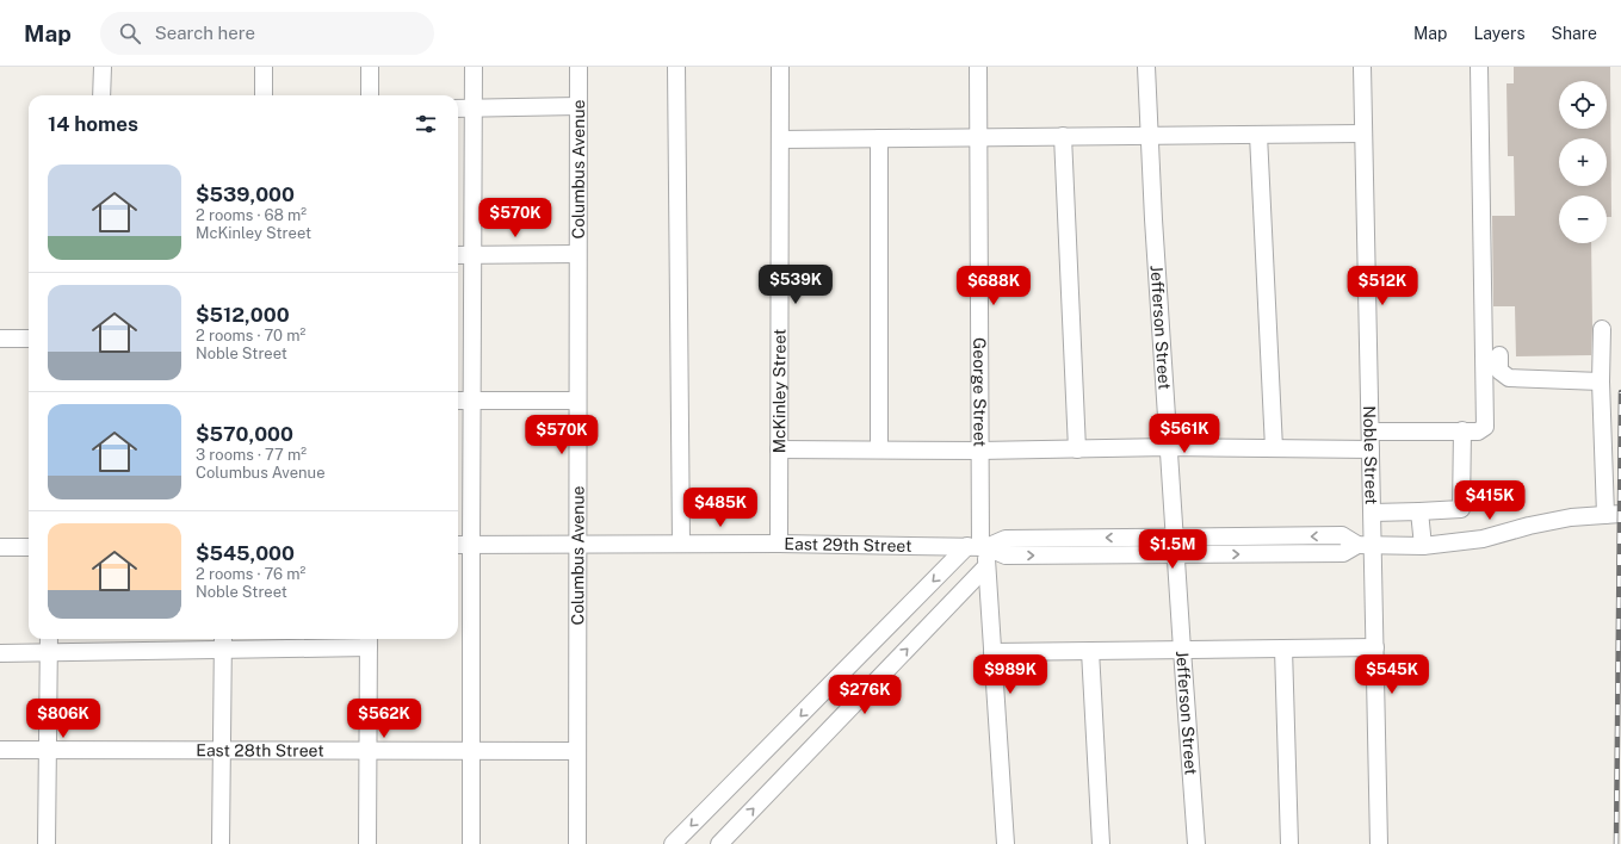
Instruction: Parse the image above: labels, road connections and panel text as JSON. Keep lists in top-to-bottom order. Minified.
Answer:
{"streets":{"street":["Columbus Avenue","Jefferson Street","McKinley Street","George Street","Noble Street","East 29th Street","East 28th Street"]},"crossings":[["Columbus Avenue","East 29th Street"],["Columbus Avenue","East 28th Street"],["Jefferson Street","East 29th Street"],["McKinley Street","East 29th Street"],["George Street","East 29th Street"],["Noble Street","East 29th Street"]],"page":{"header":"Map","search":"Search here","nav":["Map","Layers","Share"],"map_buttons":["+","−"],"heading":"14 homes","list":[{"name":"$539,000","note":"2 rooms · 68 m² · McKinley Street"},{"name":"$512,000","note":"2 rooms · 70 m² · Noble Street"},{"name":"$570,000","note":"3 rooms · 77 m² · Columbus Avenue"},{"name":"$545,000","note":"2 rooms · 76 m² · Noble Street"}],"price":["$570K","$539K","$688K","$512K","$561K","$570K","$415K","$485K","$1.5M","$989K","$545K","$276K","$806K","$562K"]}}
